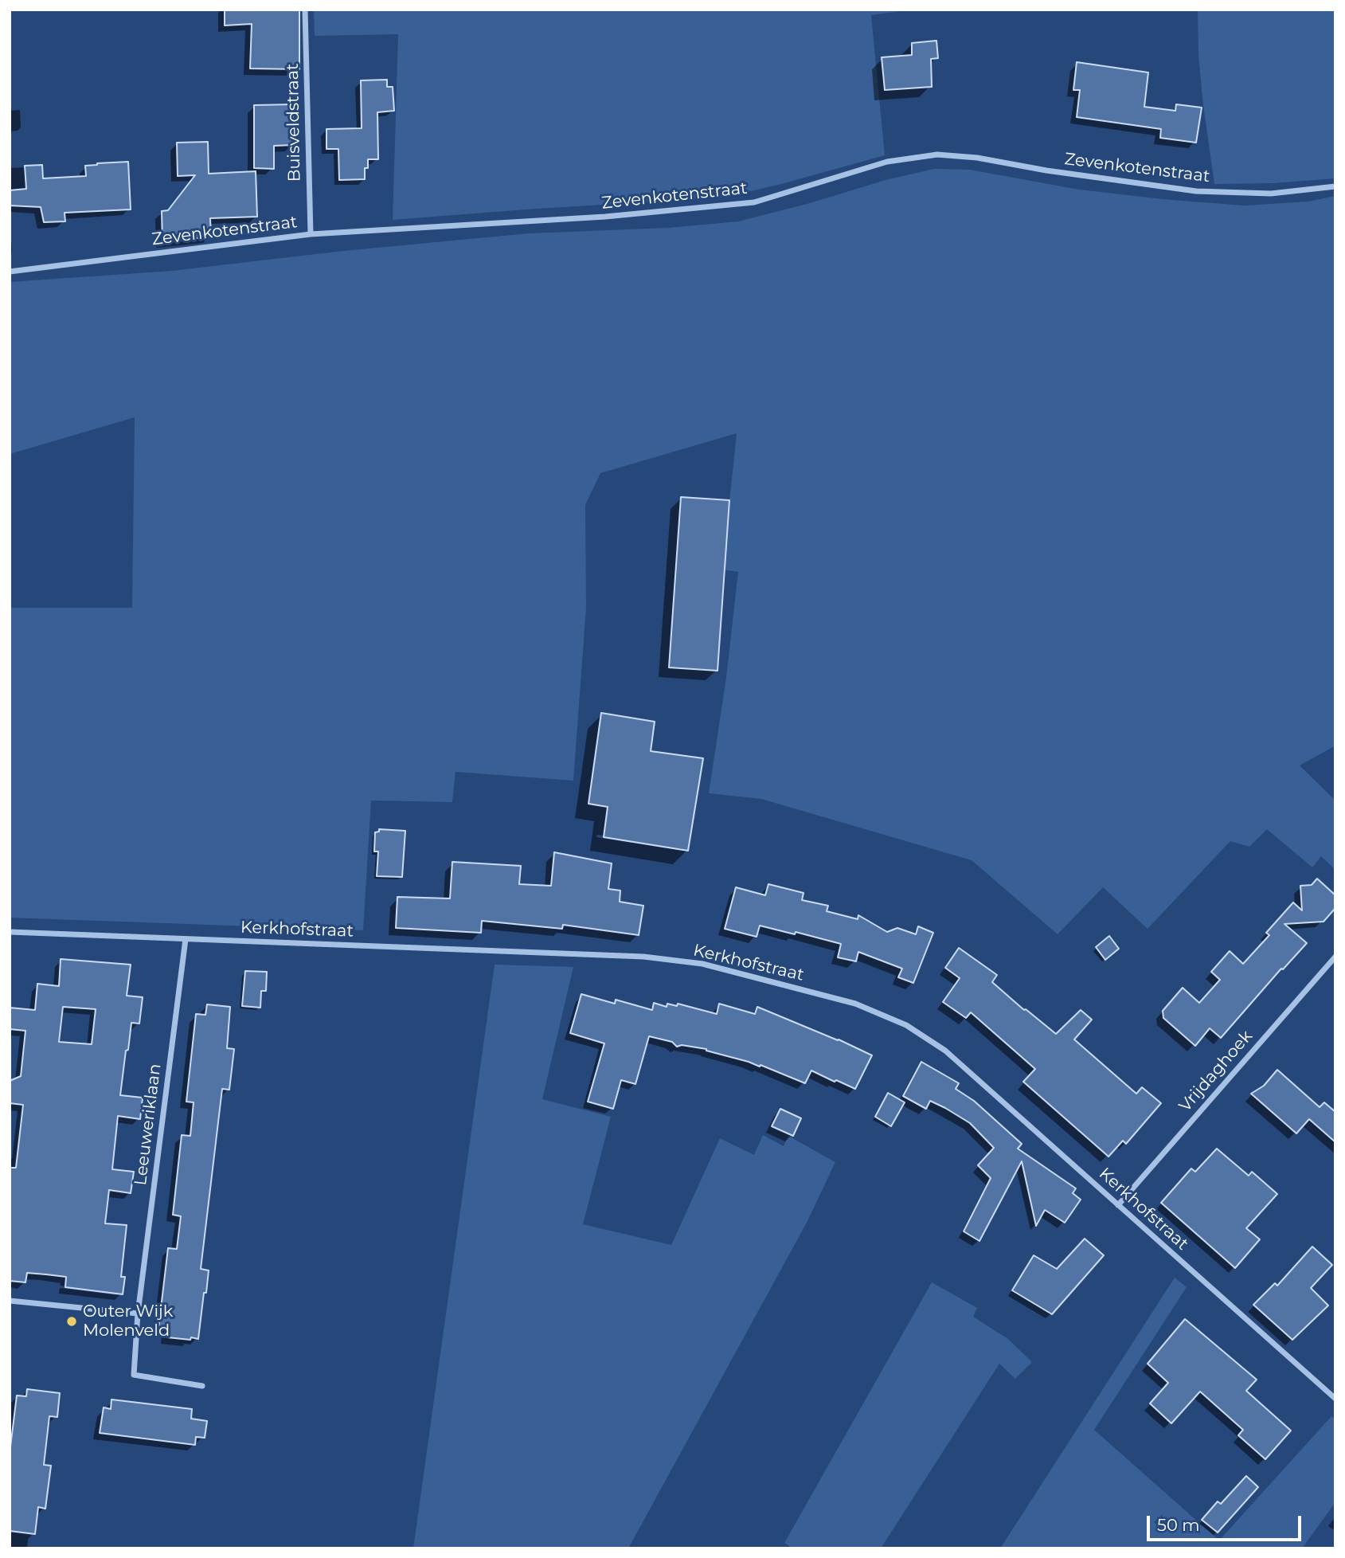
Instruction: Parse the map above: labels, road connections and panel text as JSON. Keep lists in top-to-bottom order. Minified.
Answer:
{"streets":{"street":["Buisveldstraat","Zevenkotenstraat","Kerkhofstraat","Vrijdaghoek","Leeuweriklaan"]},"crossings":[["Buisveldstraat","Zevenkotenstraat"],["Kerkhofstraat","Vrijdaghoek"],["Kerkhofstraat","Leeuweriklaan"]],"places":["Outer Wijk Molenveld"],"scale_bar":"50 m"}
